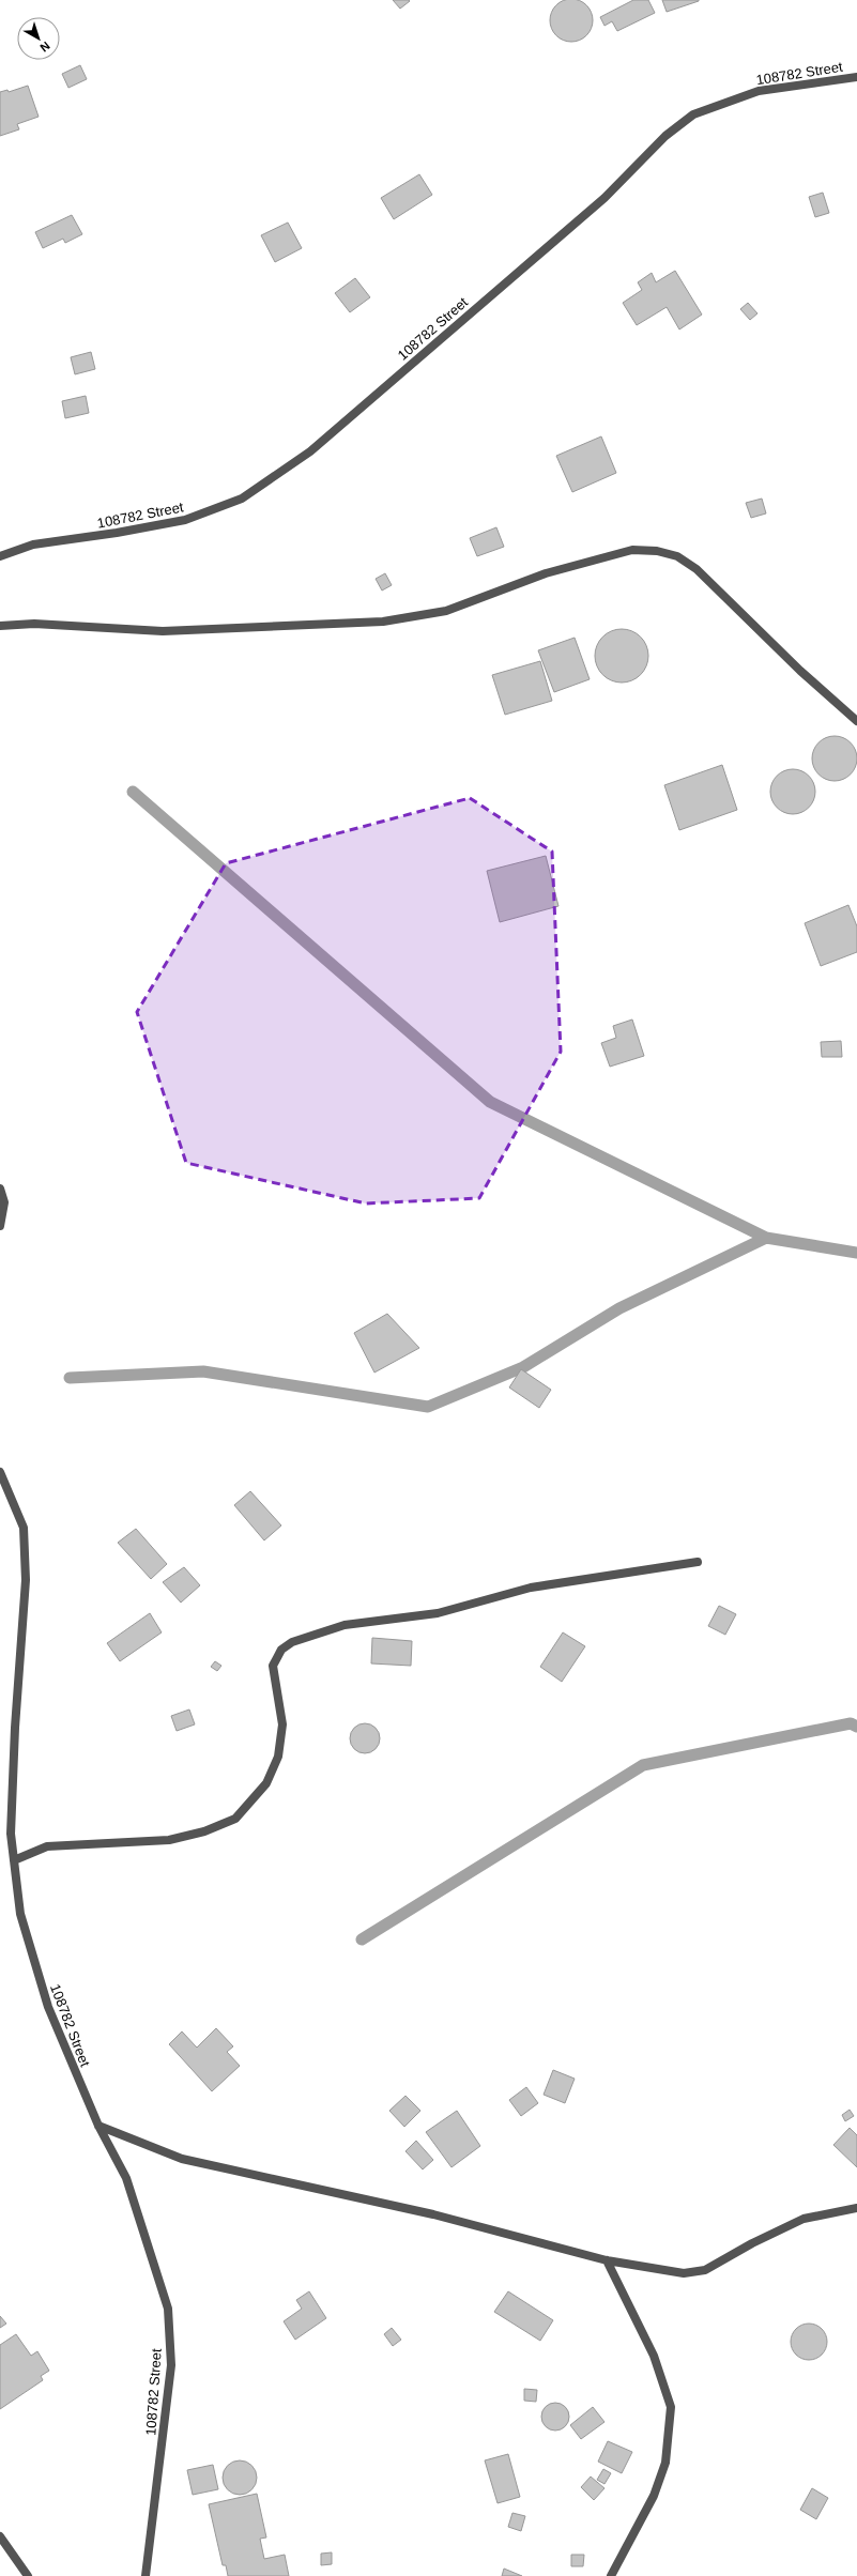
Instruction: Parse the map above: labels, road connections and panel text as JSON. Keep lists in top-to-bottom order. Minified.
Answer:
{"streets":{"street":["108782 Street"]},"north":"bottom right"}
